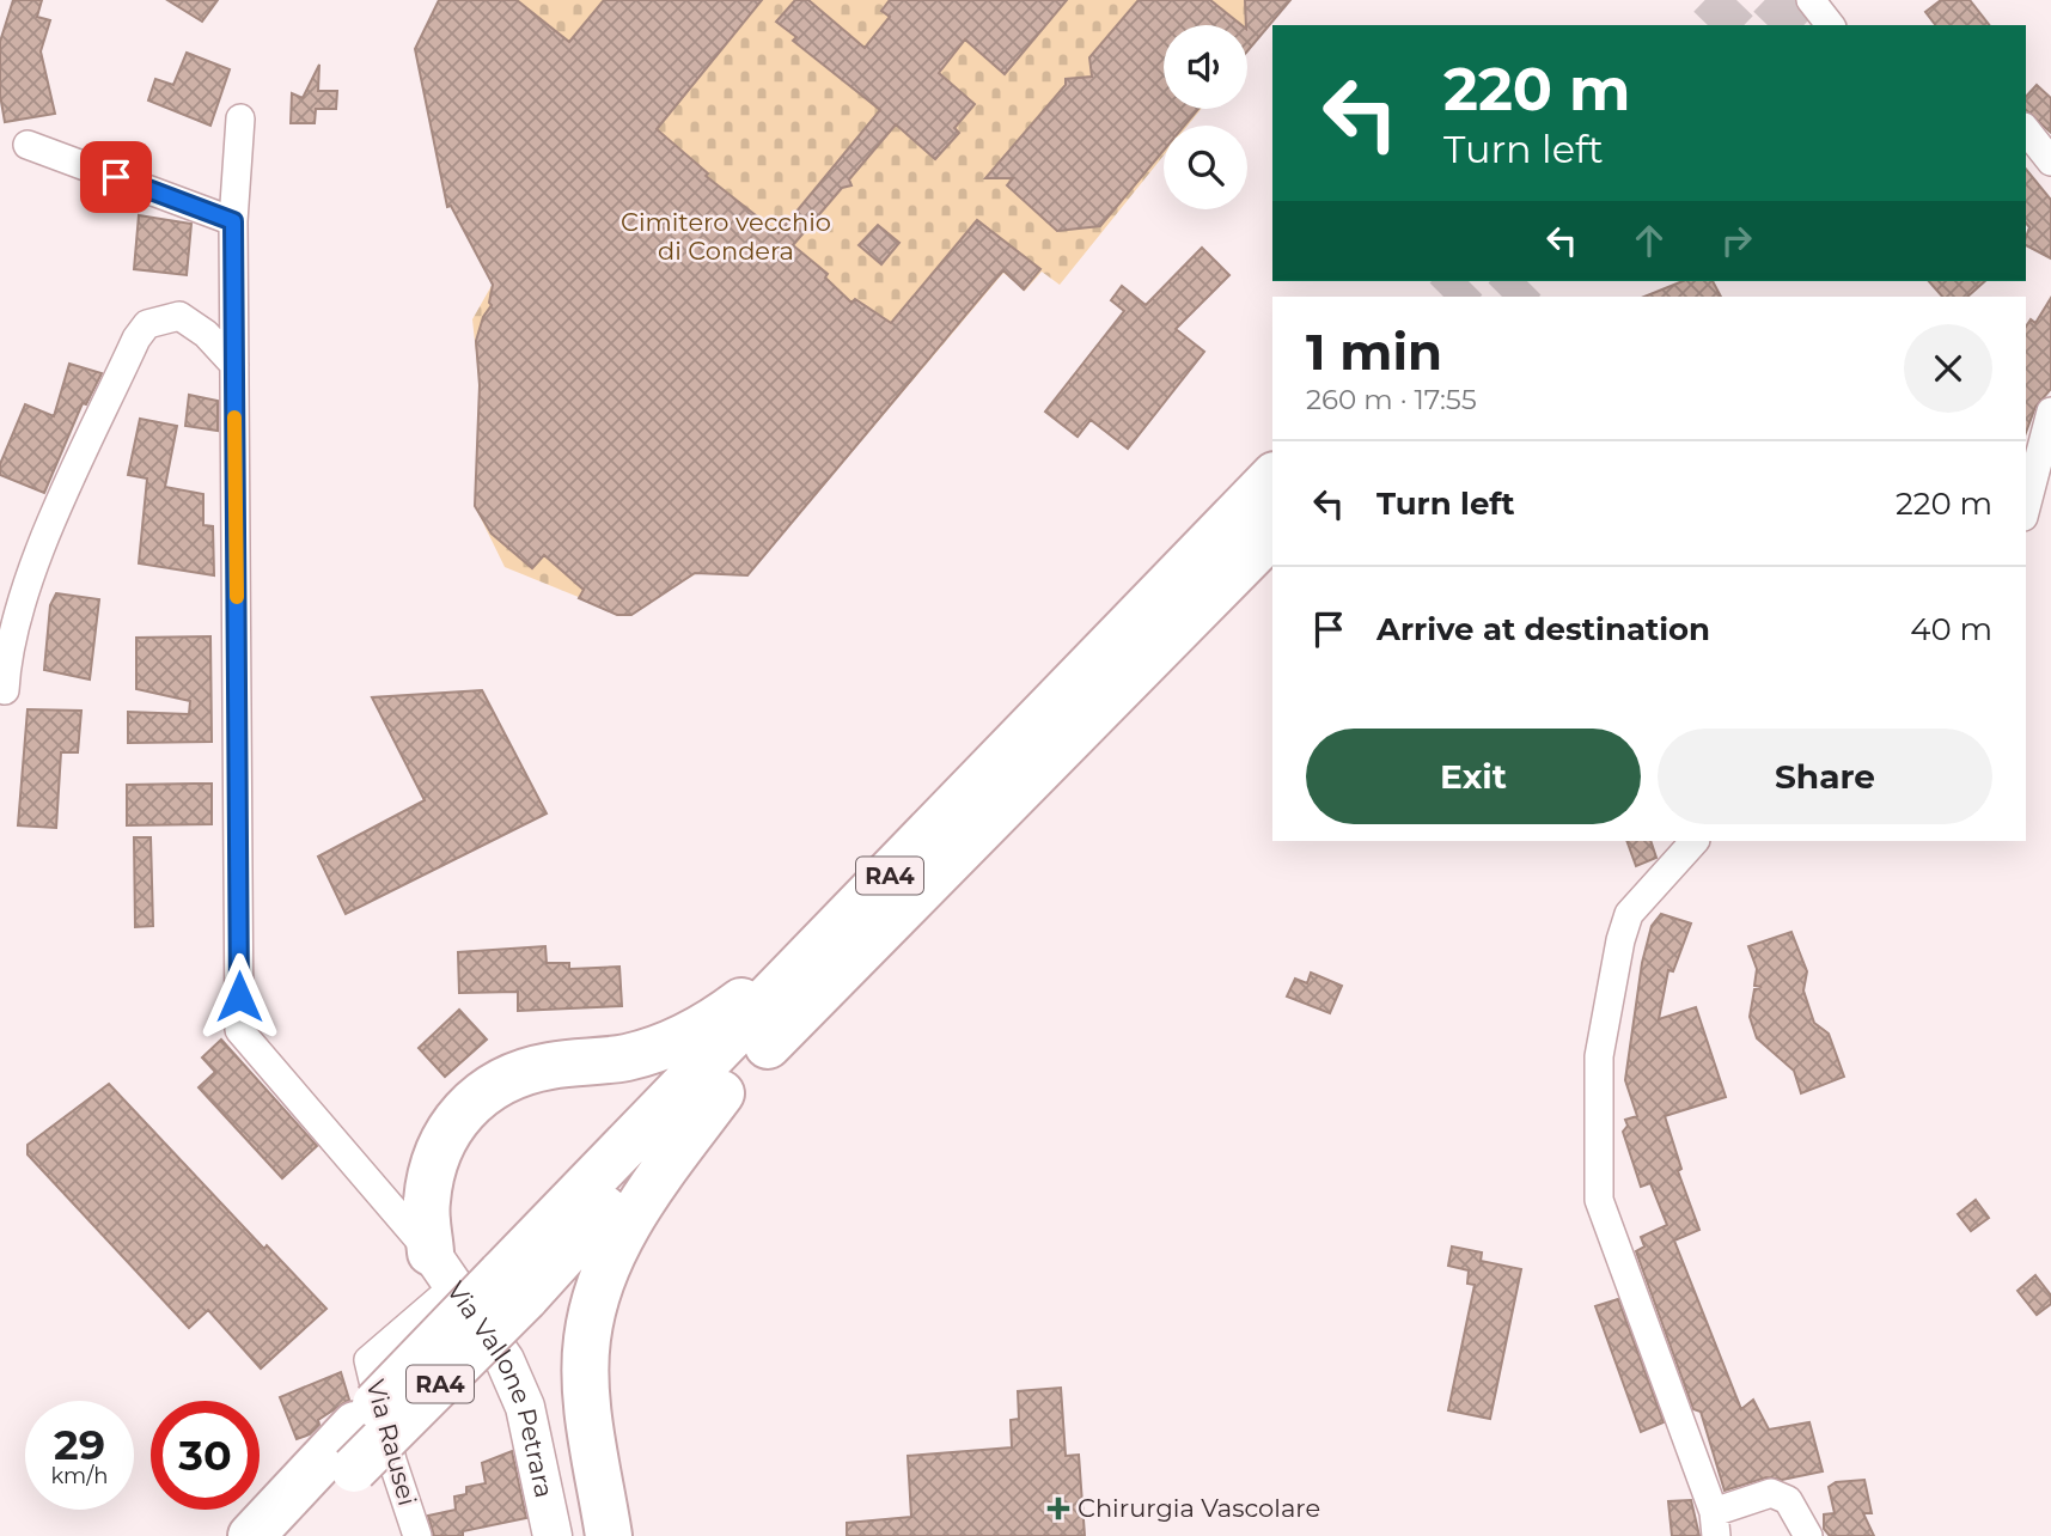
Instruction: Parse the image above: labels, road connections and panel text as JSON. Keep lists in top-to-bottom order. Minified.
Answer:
{"streets":{"highway":["RA4"],"street":["Via Vallone Petrara","Via Rausei"]},"crossings":[["Via Vallone Petrara","Via Rausei"]],"parks":["Cimitero vecchio di Condera"],"places":{"health":["Chirurgia Vascolare"]},"page":{"turn":["220 m","Turn left"],"heading":["1 min","260 m · 17:55"],"list":[{"name":"Turn left","value":"220 m"},{"name":"Arrive at destination","value":"40 m"}],"buttons":["Exit","Share"],"speed":"29 km/h","limit":"30"}}
